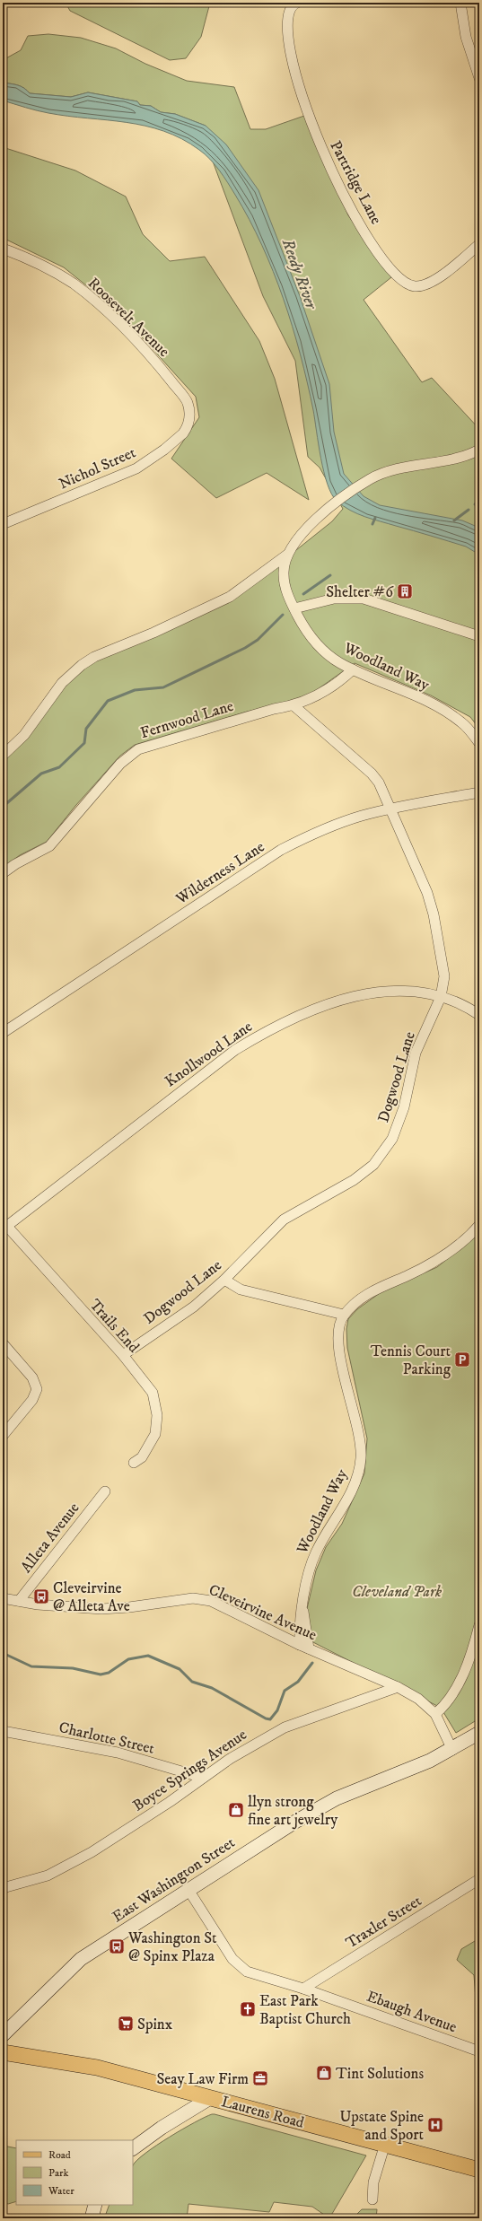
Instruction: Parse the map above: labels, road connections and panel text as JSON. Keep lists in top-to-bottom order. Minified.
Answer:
{"streets":{"main road":["Laurens Road"],"street":["Partridge Lane","Roosevelt Avenue","Nichol Street","Woodland Way","Fernwood Lane","Wilderness Lane","Knollwood Lane","Dogwood Lane","Trails End","Alleta Avenue","Cleveirvine Avenue","Charlotte Street","Boyce Springs Avenue","East Washington Street","Traxler Street","Ebaugh Avenue"]},"crossings":[["Roosevelt Avenue","Nichol Street"],["Woodland Way","Fernwood Lane"],["Woodland Way","Cleveirvine Avenue"],["Fernwood Lane","Dogwood Lane"],["Wilderness Lane","Dogwood Lane"],["Knollwood Lane","Dogwood Lane"],["Knollwood Lane","Trails End"],["Dogwood Lane","Trails End"],["Alleta Avenue","Cleveirvine Avenue"],["Cleveirvine Avenue","Boyce Springs Avenue"],["Cleveirvine Avenue","East Washington Street"],["Charlotte Street","Boyce Springs Avenue"],["East Washington Street","Ebaugh Avenue"],["Traxler Street","Ebaugh Avenue"]],"water":["Reedy River"],"parks":["Cleveland Park"],"places":{"building":["Shelter #6"],"parking":["Tennis Court Parking"],"bus stop":["Cleveirvine @ Alleta Ave","Washington St @ Spinx Plaza"],"shop":["llyn strong fine art jewelry","Tint Solutions"],"church":["East Park Baptist Church"],"supermarket":["Spinx"],"office":["Seay Law Firm"],"hospital":["Upstate Spine and Sport"]},"legend":["Road","Park","Water"]}
